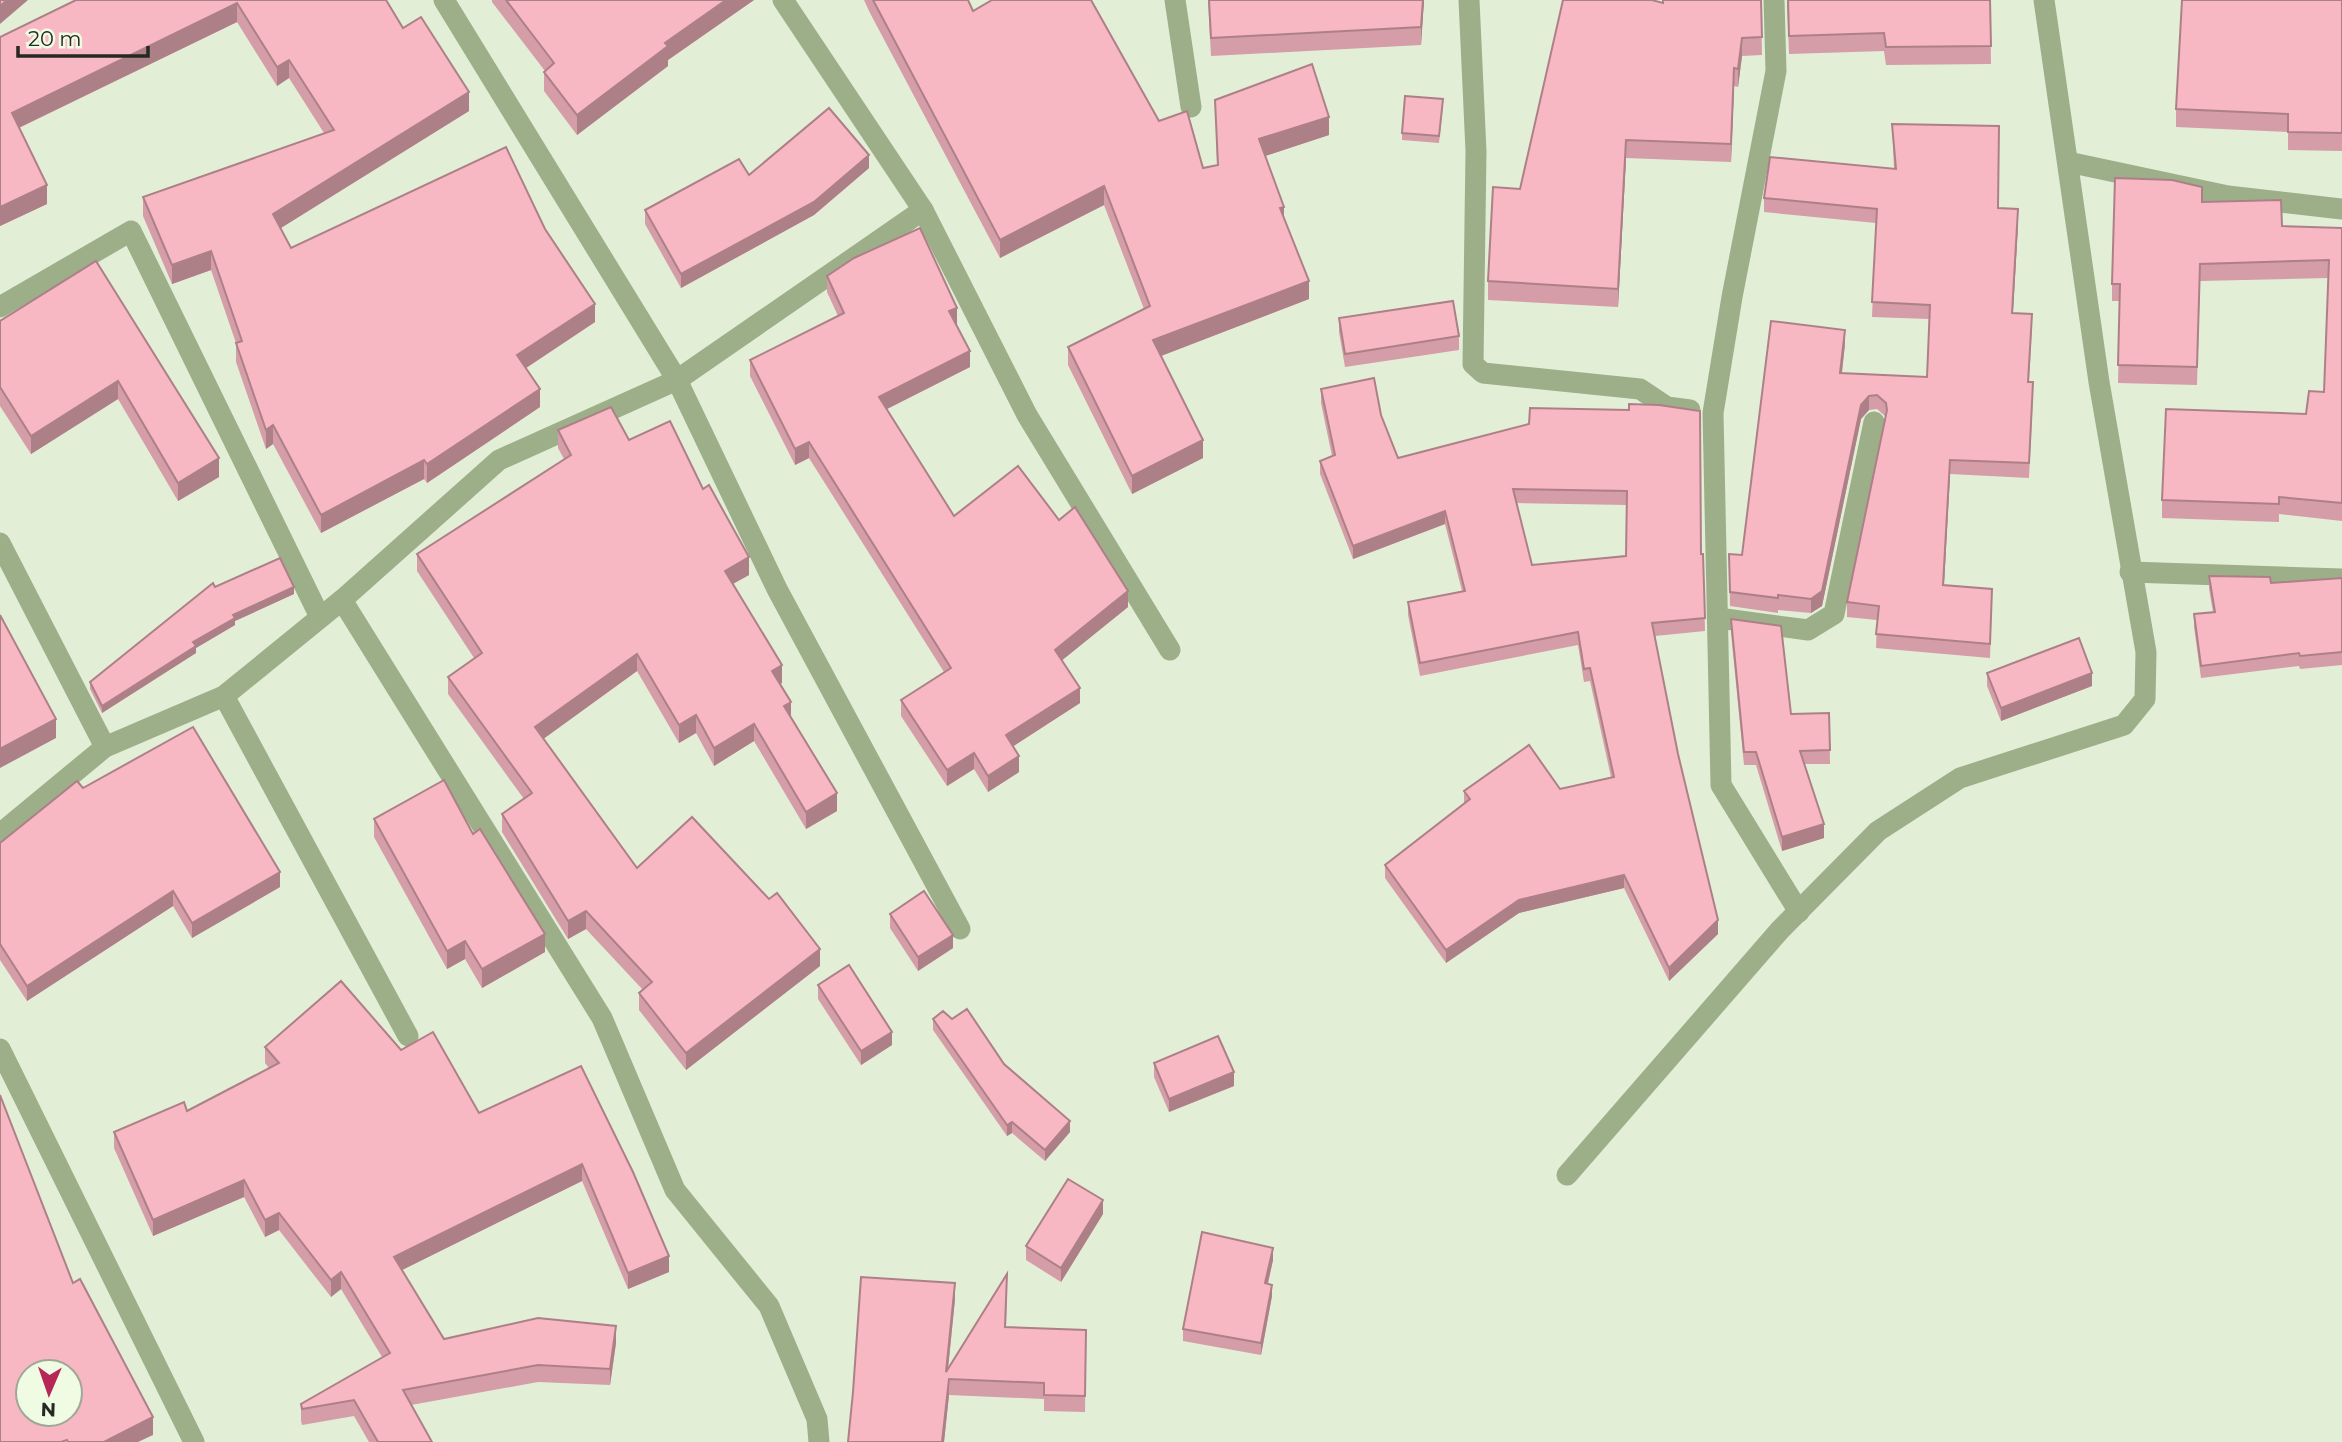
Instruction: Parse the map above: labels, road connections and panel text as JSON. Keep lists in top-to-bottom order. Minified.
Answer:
{"scale_bar":"20 m","north":"bottom"}
